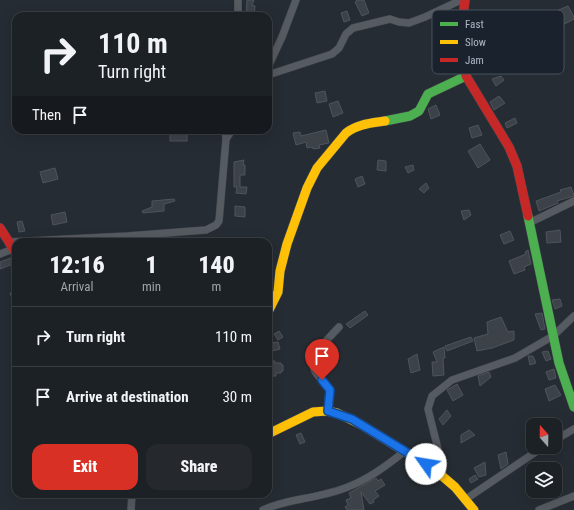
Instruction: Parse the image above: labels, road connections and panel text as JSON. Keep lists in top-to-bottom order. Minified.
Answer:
{"legend":["Fast","Slow","Jam"],"north":"top","page":{"turn":["110 m","Turn right"],"then":"Then","eta":["12:16","Arrival","1","min","140","m"],"list":[{"name":"Turn right","value":"110 m"},{"name":"Arrive at destination","value":"30 m"}],"buttons":["Exit","Share"]}}
